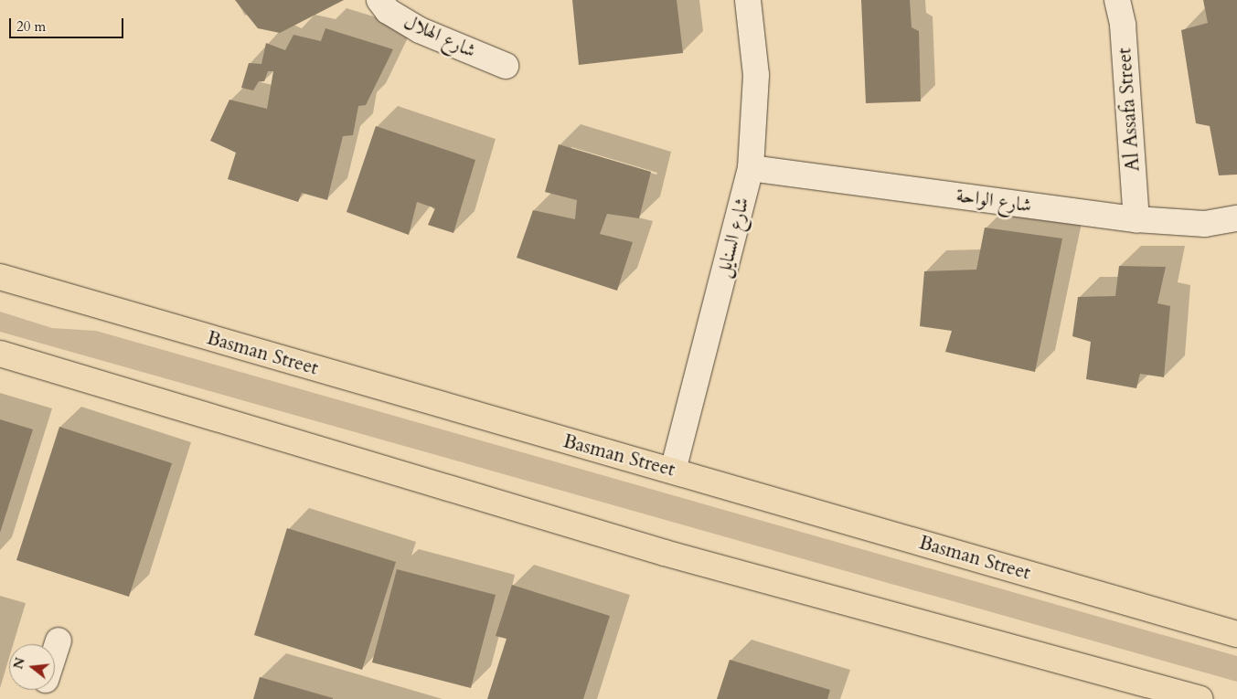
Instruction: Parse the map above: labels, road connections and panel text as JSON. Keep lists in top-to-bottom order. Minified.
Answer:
{"streets":{"main road":["Basman Street"],"street":["شارع الهلال","Al Assafa Street","شارع الواحة","شارع السنايل"]},"crossings":[["Al Assafa Street","شارع الواحة"],["شارع الواحة","شارع السنايل"],["شارع السنايل","Basman Street"]],"scale_bar":"20 m","north":"left"}
